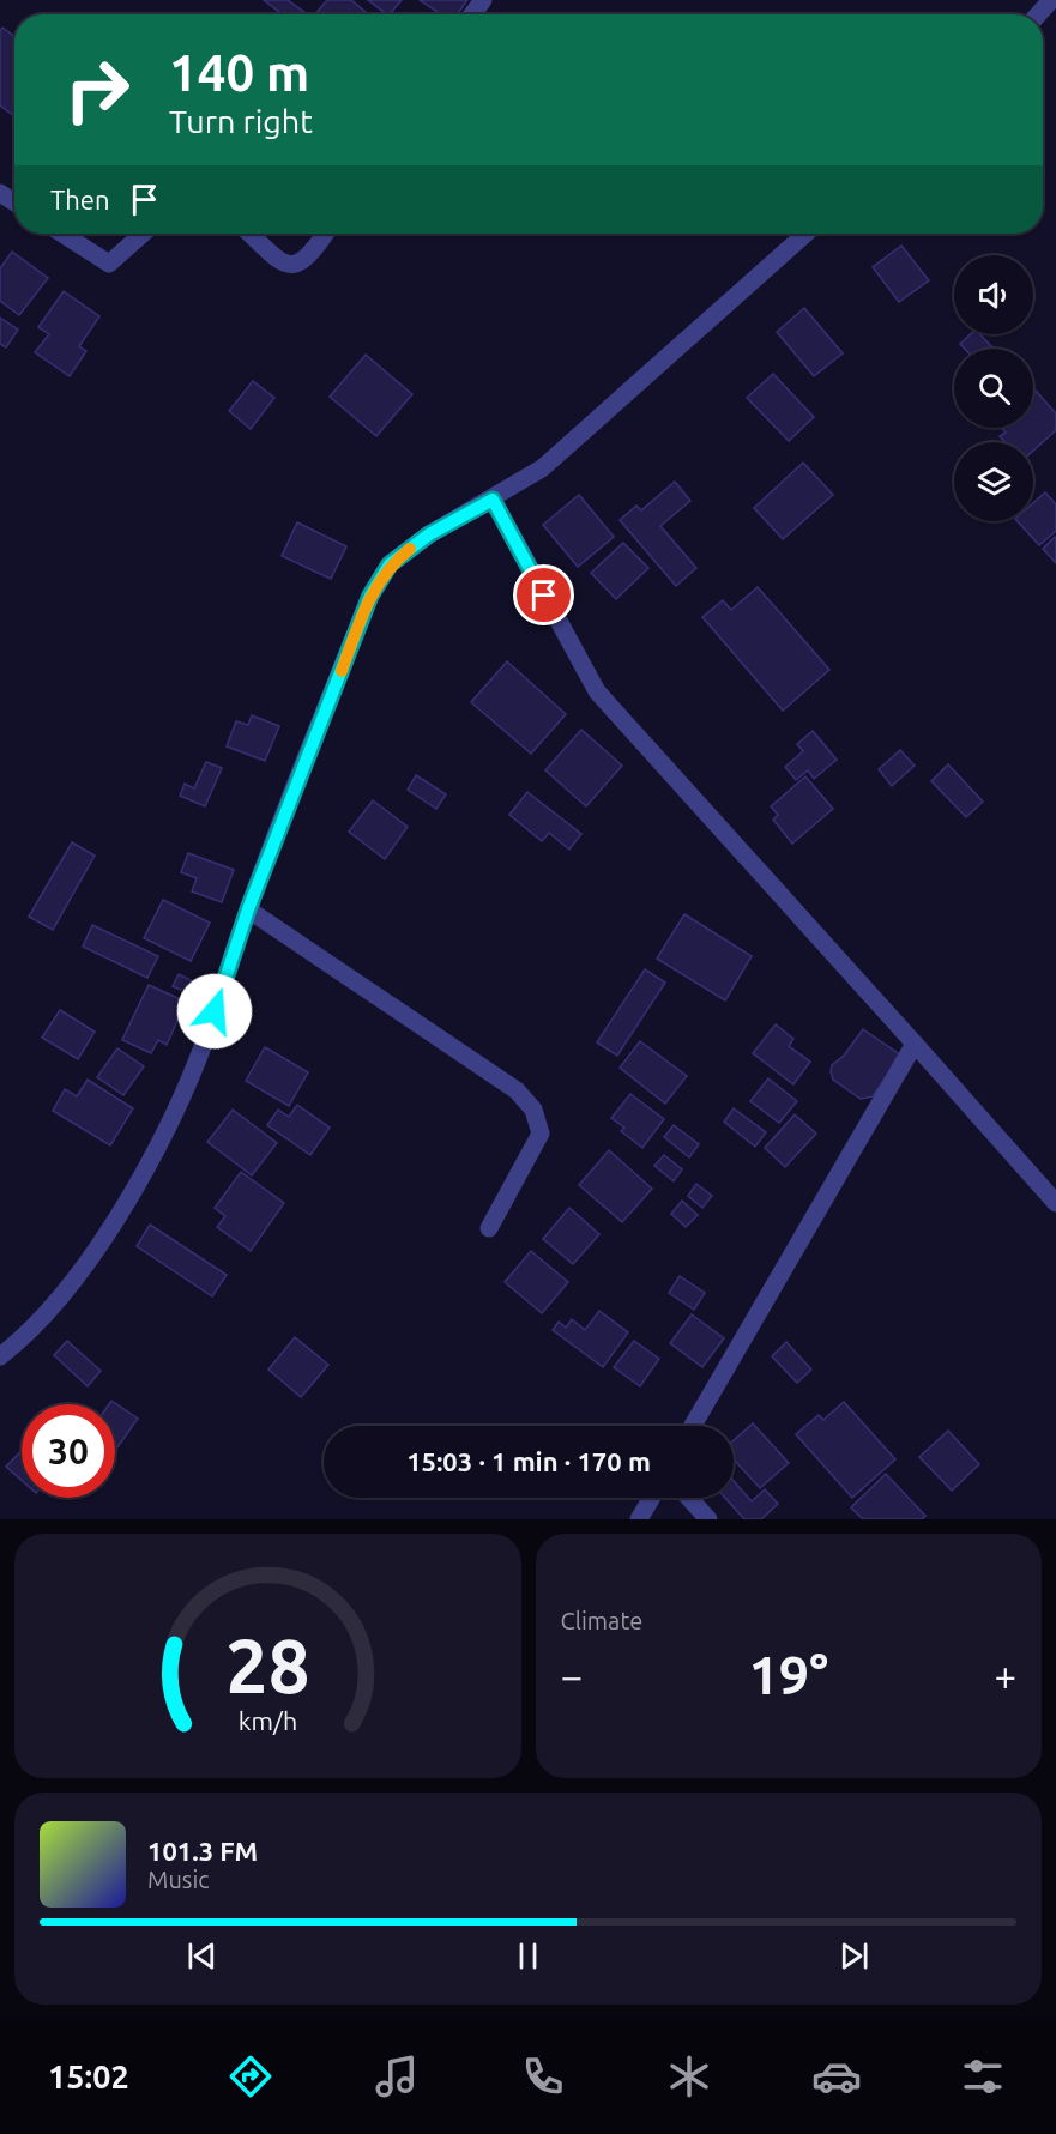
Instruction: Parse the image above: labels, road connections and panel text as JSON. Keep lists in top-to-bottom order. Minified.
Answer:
{"page":{"turn":["140 m","Turn right"],"then":"Then","limit":"30","trip":"15:03 · 1 min · 170 m","tile":"Climate","heat":["−","19°","+"],"song":["101.3 FM","Music"],"tabs":"15:02","gauge":["28","km/h"]}}
